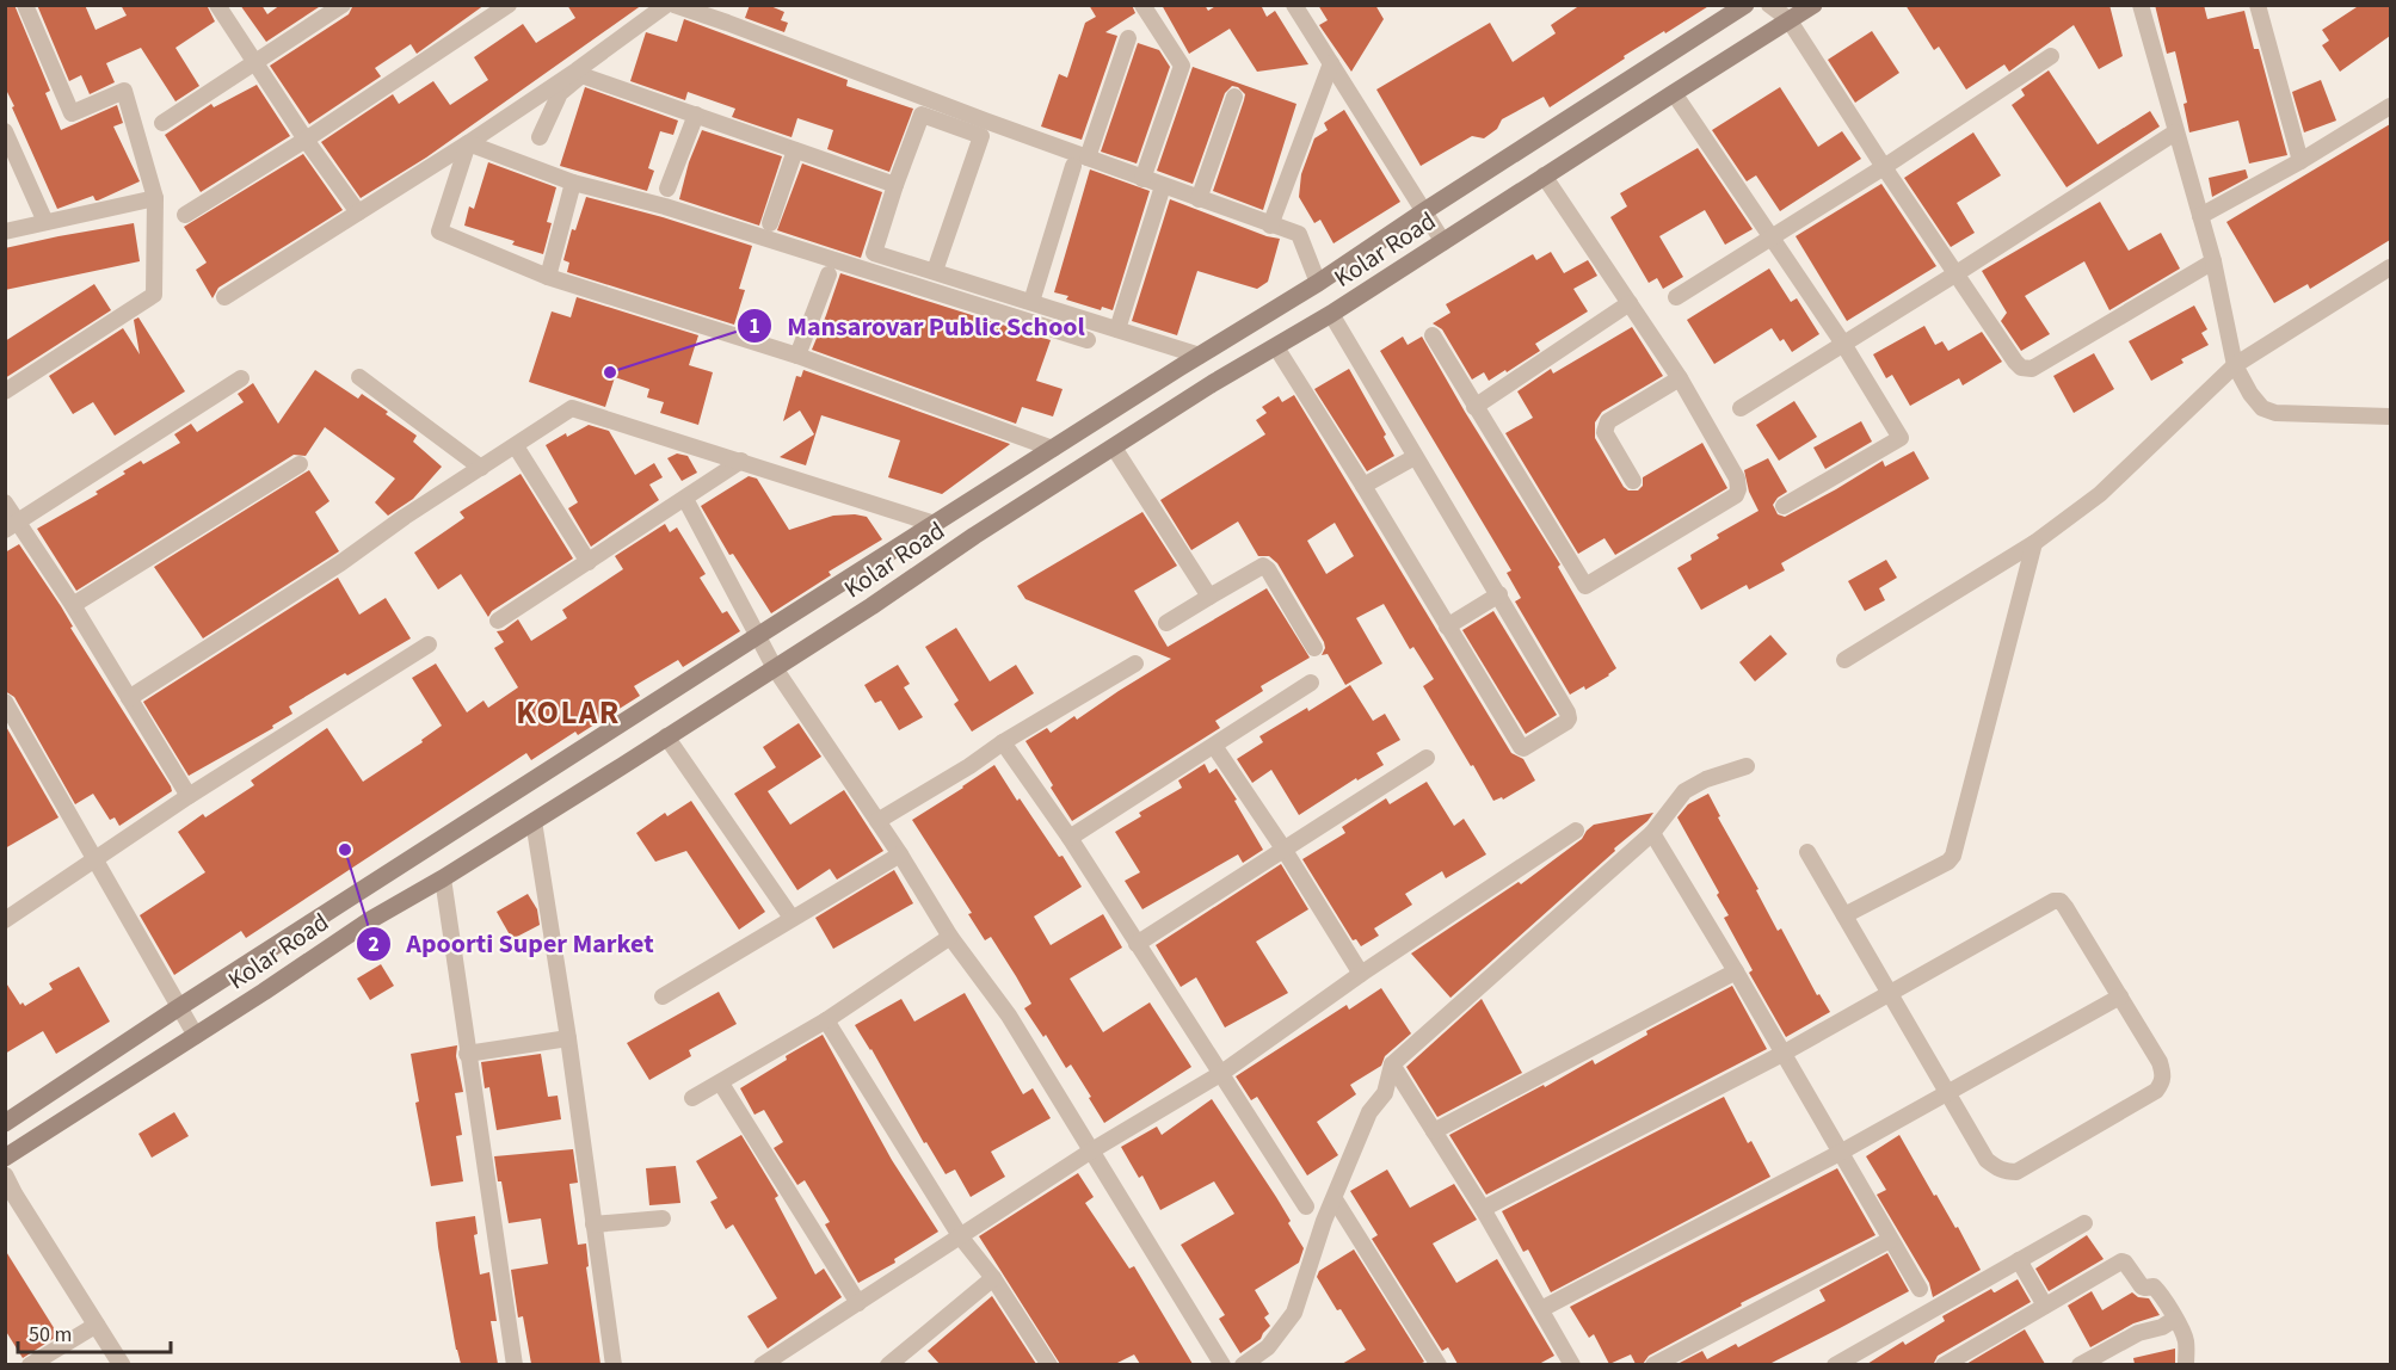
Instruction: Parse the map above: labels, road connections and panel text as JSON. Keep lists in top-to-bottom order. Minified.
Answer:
{"streets":{"main road":["Kolar Road"]},"districts":["KOLAR"],"places":["Mansarovar Public School","Apoorti Super Market"],"scale_bar":"50 m"}
